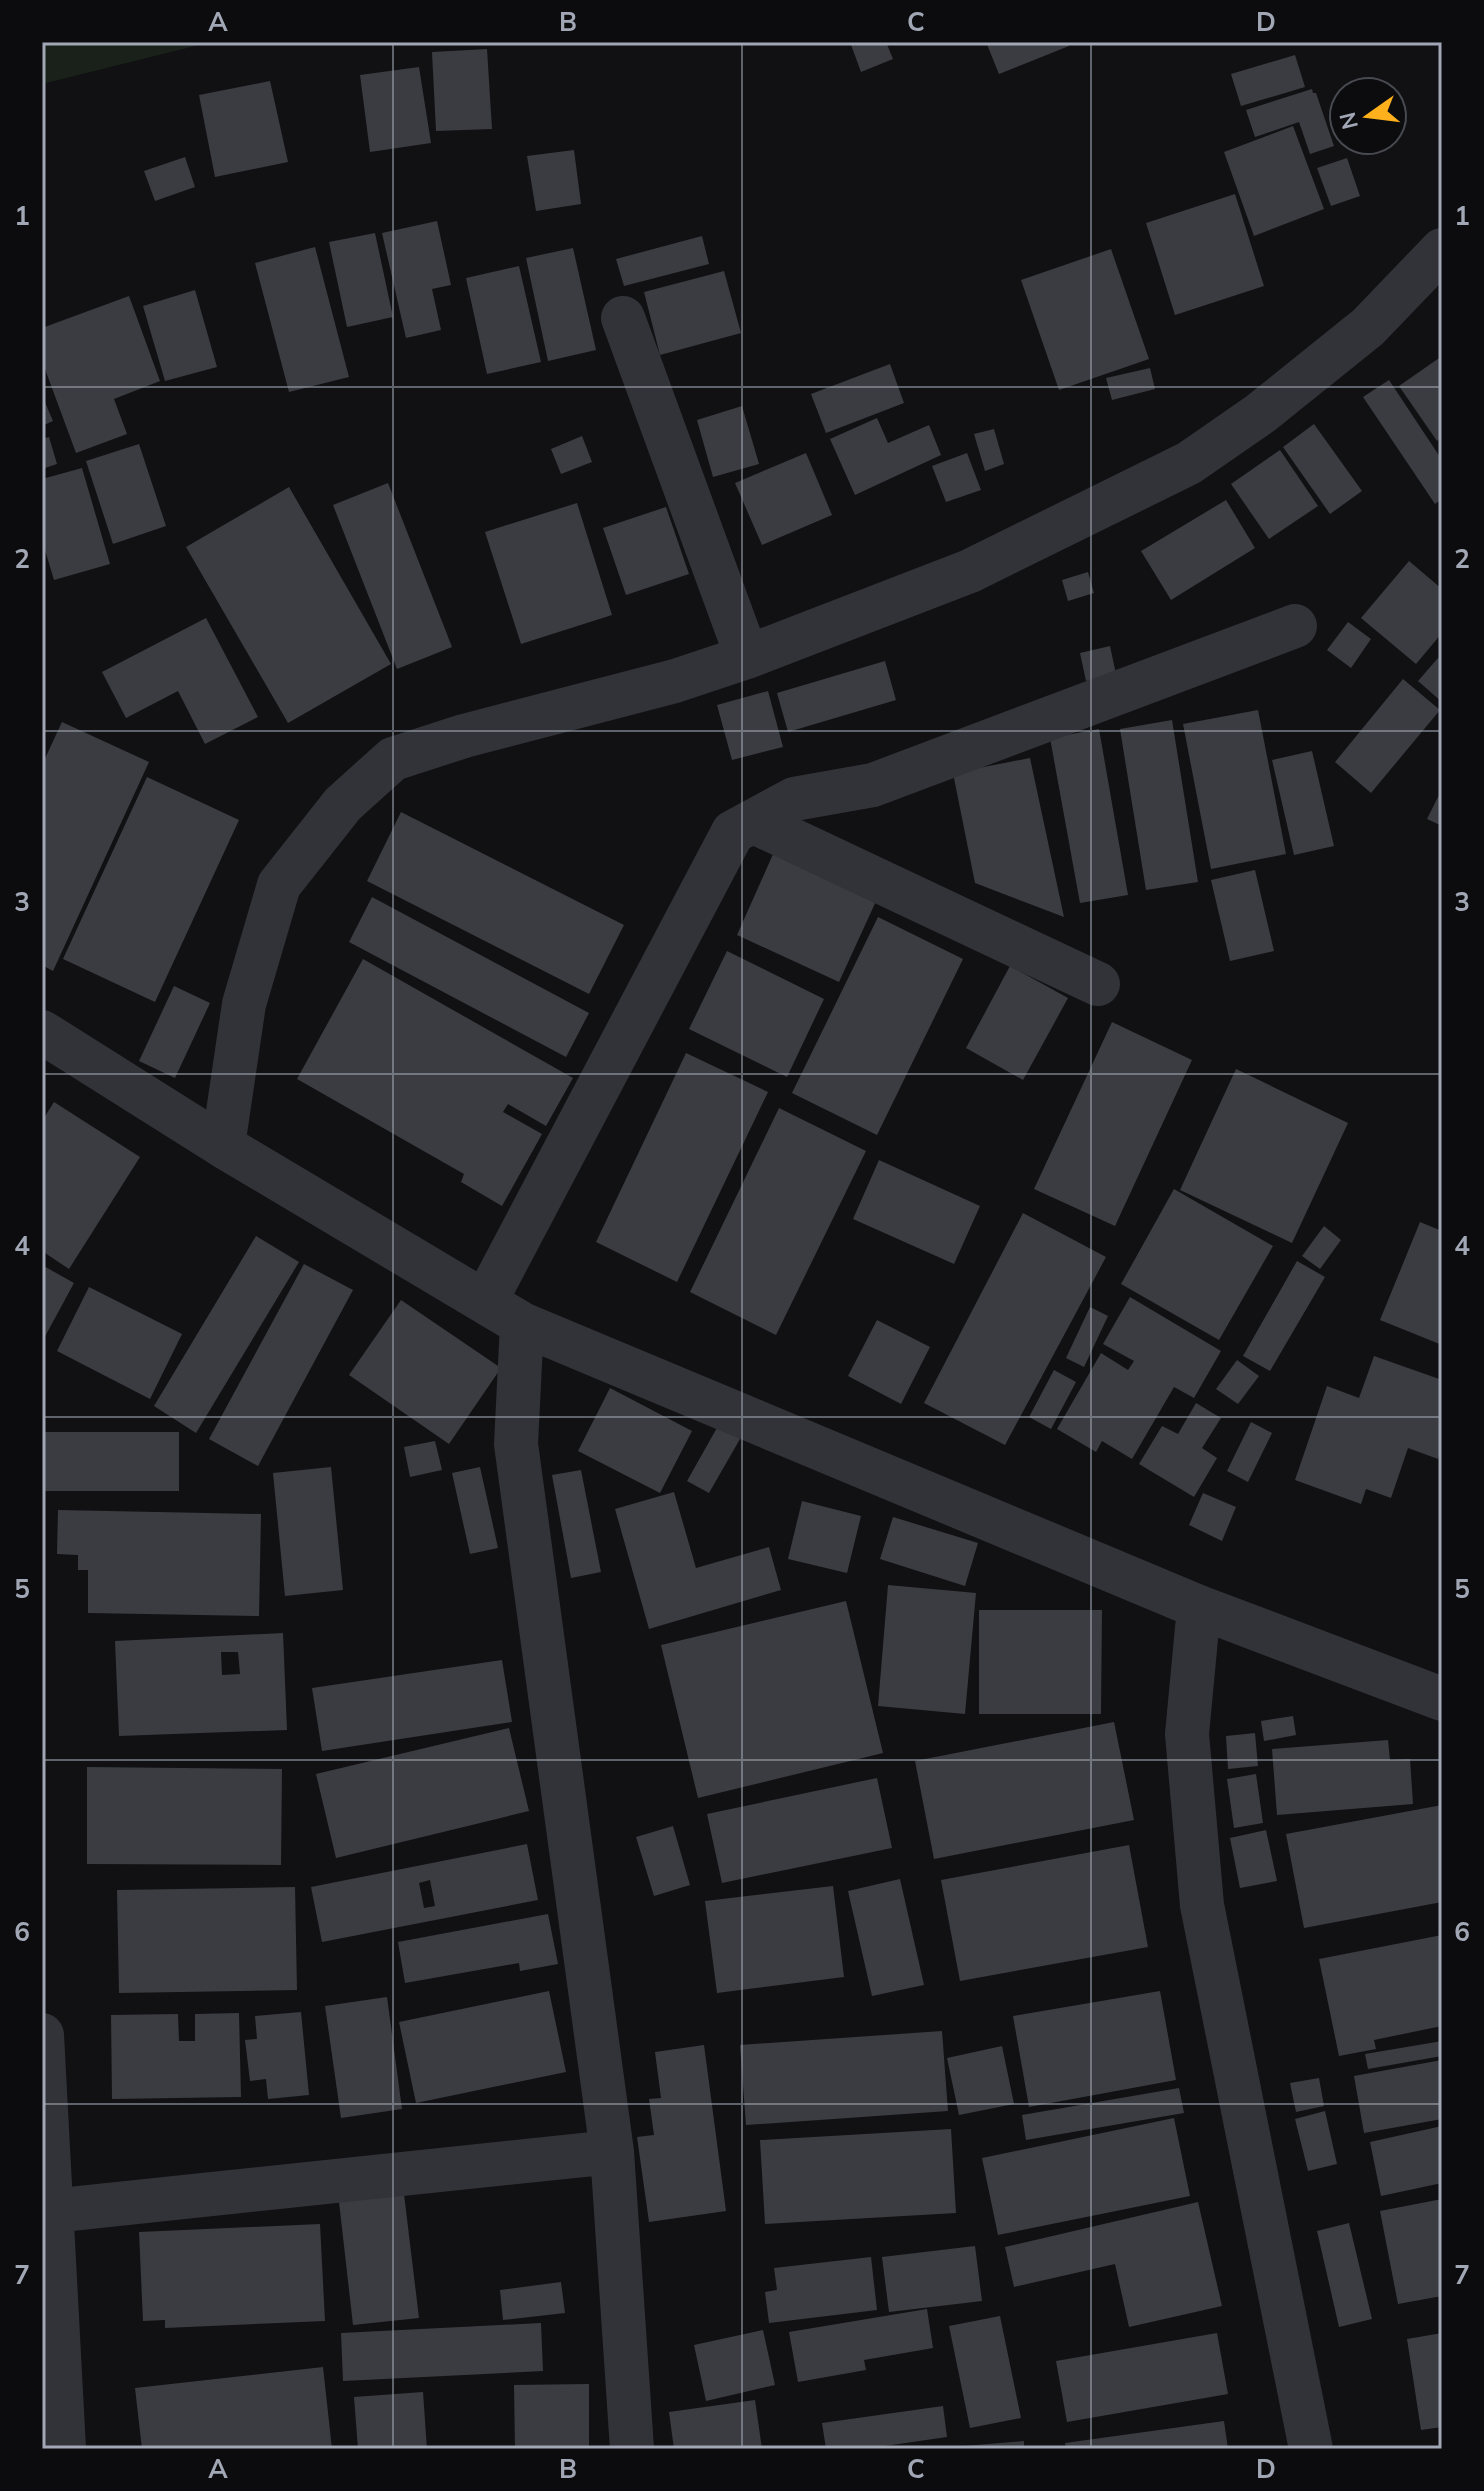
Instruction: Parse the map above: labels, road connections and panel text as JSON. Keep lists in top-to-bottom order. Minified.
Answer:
{"north":"left","grid":{"columns":["A","B","C","D"],"rows":["1","2","3","4","5","6","7"]}}
